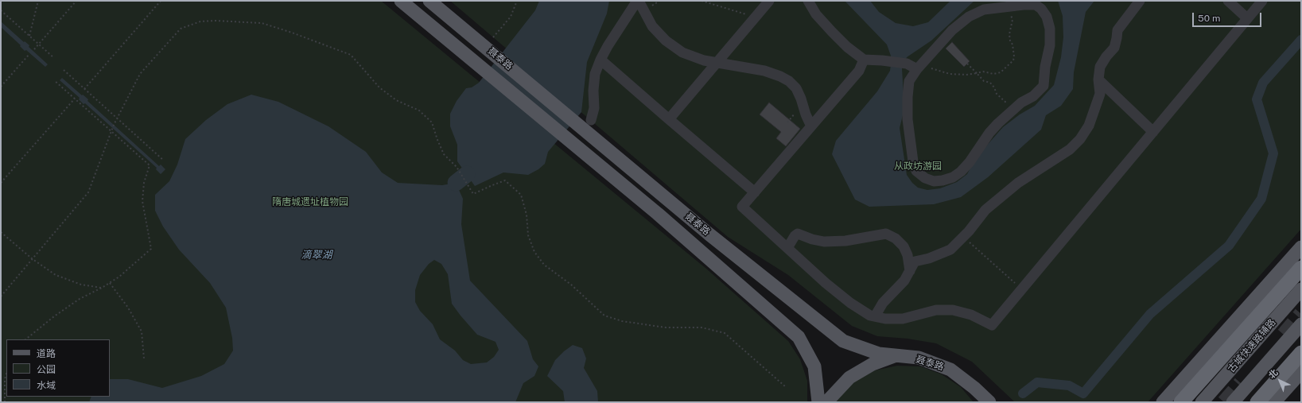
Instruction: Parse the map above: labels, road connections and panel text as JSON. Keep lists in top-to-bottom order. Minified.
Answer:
{"streets":{"main road":["聂泰路","古城快速路辅路"]},"water":["滴翠湖"],"parks":["从政坊游园","隋唐城遗址植物园"],"legend":["道路","公园","水域"],"scale_bar":"50 m","north":"top left"}
